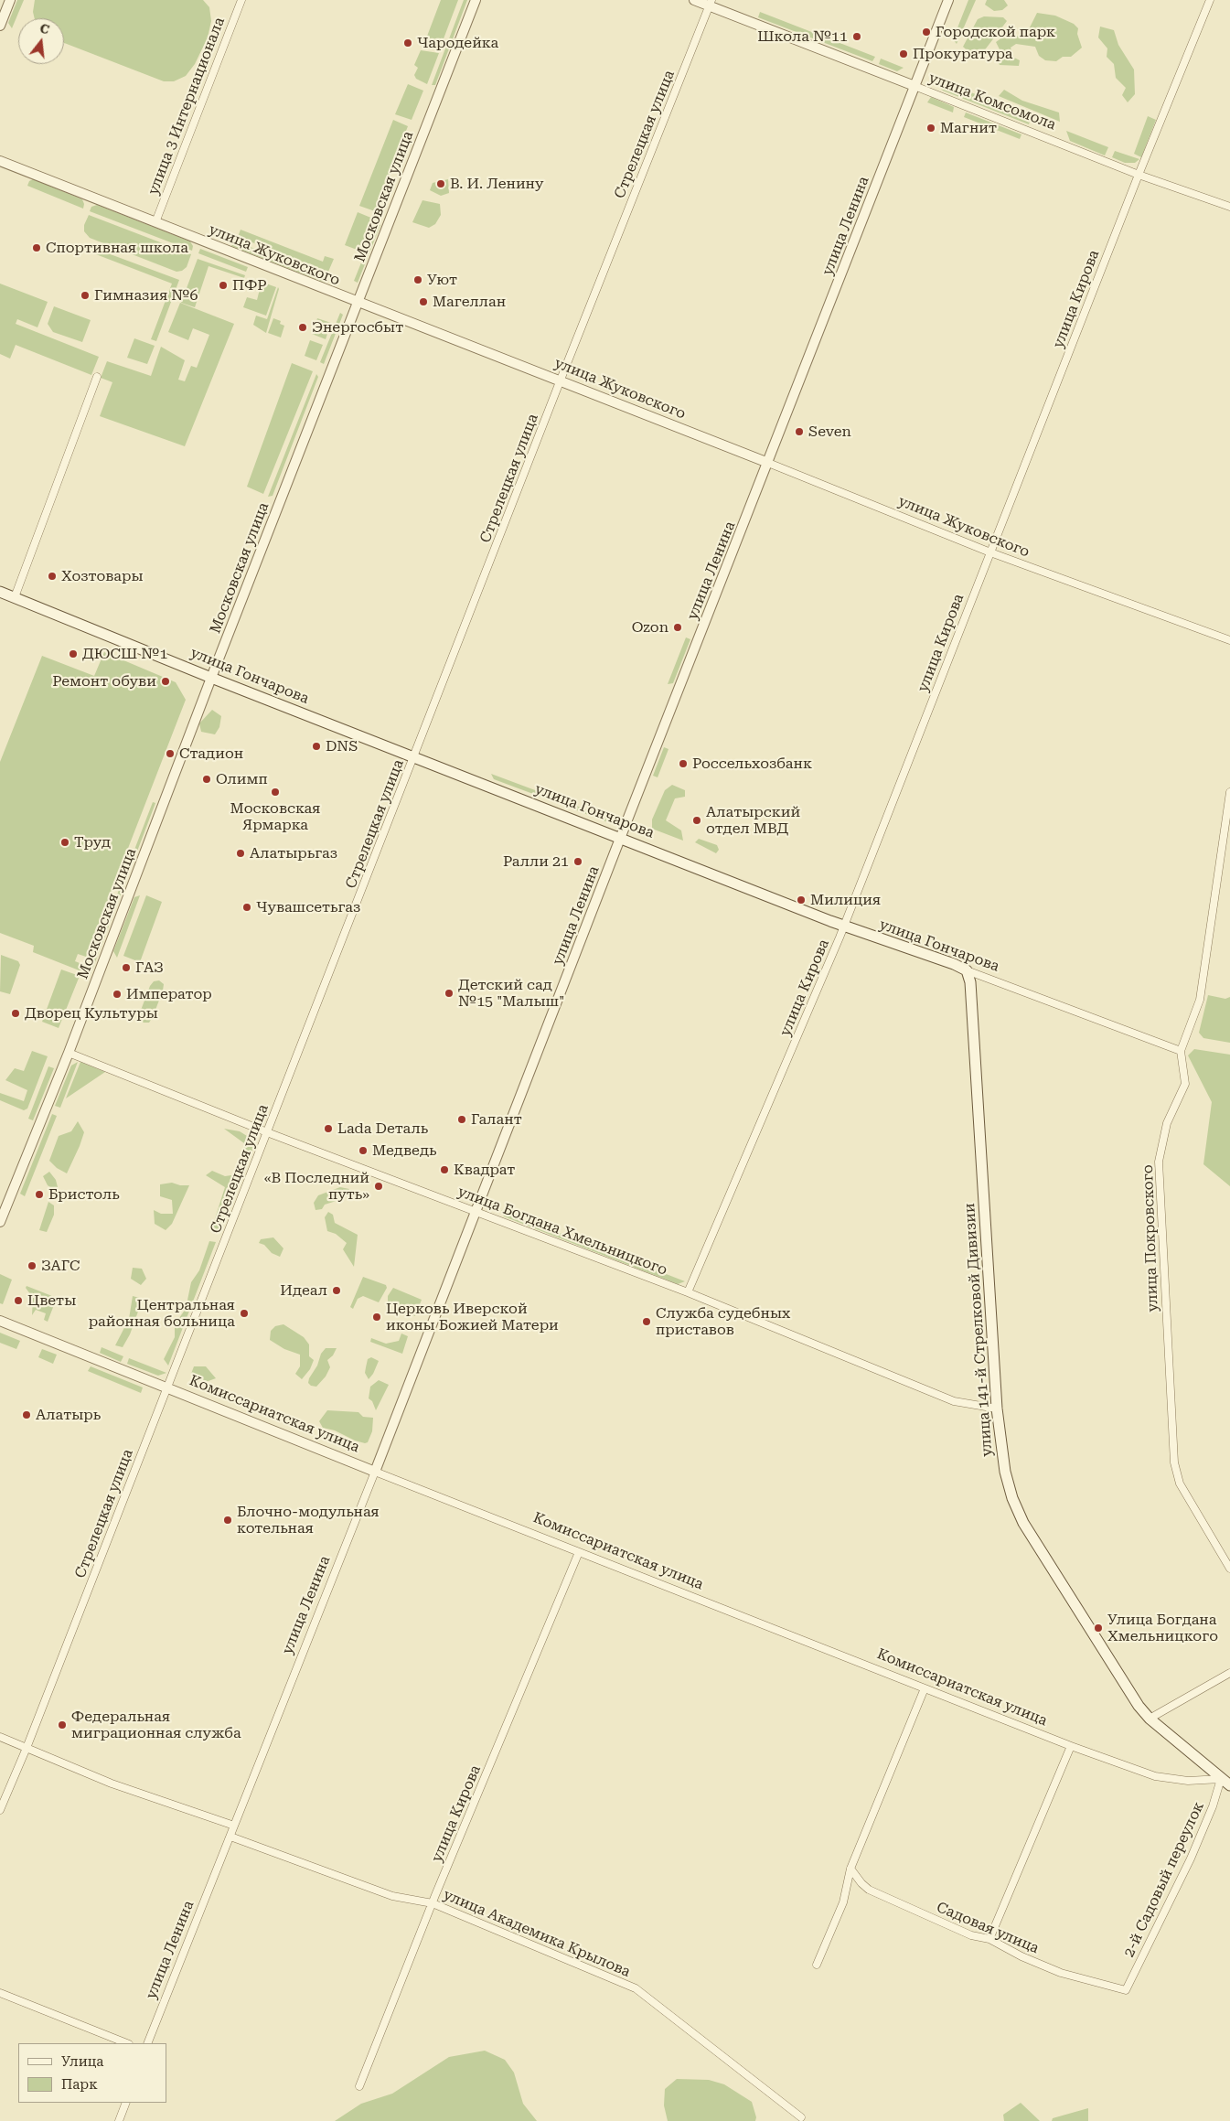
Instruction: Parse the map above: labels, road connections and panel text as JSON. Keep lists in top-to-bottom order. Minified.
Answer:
{"streets":{"main road":["улица Гончарова","улица 141-й Стрелковой Дивизии"],"street":["улица Комсомола","улица 3 Интернационала","Стрелецкая улица","Московская улица","улица Ленина","улица Жуковского","улица Кирова","улица Богдана Хмельницкого","улица Покровского","Комиссариатская улица","2-й Садовый переулок","Садовая улица","улица Академика Крылова"]},"crossings":[["улица Комсомола","Стрелецкая улица"],["улица Комсомола","улица Ленина"],["улица Комсомола","улица Кирова"],["улица 3 Интернационала","улица Жуковского"],["Стрелецкая улица","улица Жуковского"],["Стрелецкая улица","улица Гончарова"],["Стрелецкая улица","улица Богдана Хмельницкого"],["Стрелецкая улица","Комиссариатская улица"],["Московская улица","улица Жуковского"],["Московская улица","улица Гончарова"],["Московская улица","улица Богдана Хмельницкого"],["улица Ленина","улица Жуковского"],["улица Ленина","улица Гончарова"],["улица Ленина","улица Богдана Хмельницкого"],["улица Ленина","Комиссариатская улица"],["улица Ленина","улица Академика Крылова"],["улица Жуковского","улица Кирова"],["улица Кирова","улица Гончарова"],["улица Кирова","улица Богдана Хмельницкого"],["улица Кирова","Комиссариатская улица"],["улица Кирова","улица Академика Крылова"],["улица Гончарова","улица Покровского"],["улица Гончарова","улица 141-й Стрелковой Дивизии"],["улица Богдана Хмельницкого","улица 141-й Стрелковой Дивизии"],["улица 141-й Стрелковой Дивизии","Комиссариатская улица"],["улица 141-й Стрелковой Дивизии","2-й Садовый переулок"],["Комиссариатская улица","2-й Садовый переулок"],["2-й Садовый переулок","Садовая улица"]],"places":["Городской парк","Школа №11","Чародейка","Прокуратура","Магнит","В. И. Ленину","Спортивная школа","Уют","ПФР","Гимназия №6","Магеллан","Энергосбыт","Seven","Хозтовары","Ozon","ДЮСШ №1","Ремонт обуви","DNS","Стадион","Россельхозбанк","Олимп","Московская Ярмарка","Алатырский отдел МВД","Труд","Алатырьгаз","Ралли 21","Милиция","Чувашсетьгаз","ГАЗ","Детский сад №15 \"Малыш\"","Император","Дворец Культуры","Галант","Lada Dеталь","Медведь","Квадрат","«В Последний путь»","Бристоль","ЗАГС","Идеал","Цветы","Центральная районная больница","Церковь Иверской иконы Божией Матери","Служба судебных приставов","Алатырь","Блочно-модульная котельная","Улица Богдана Хмельницкого","Федеральная миграционная служба"],"legend":["Улица","Парк"],"north":"top"}
